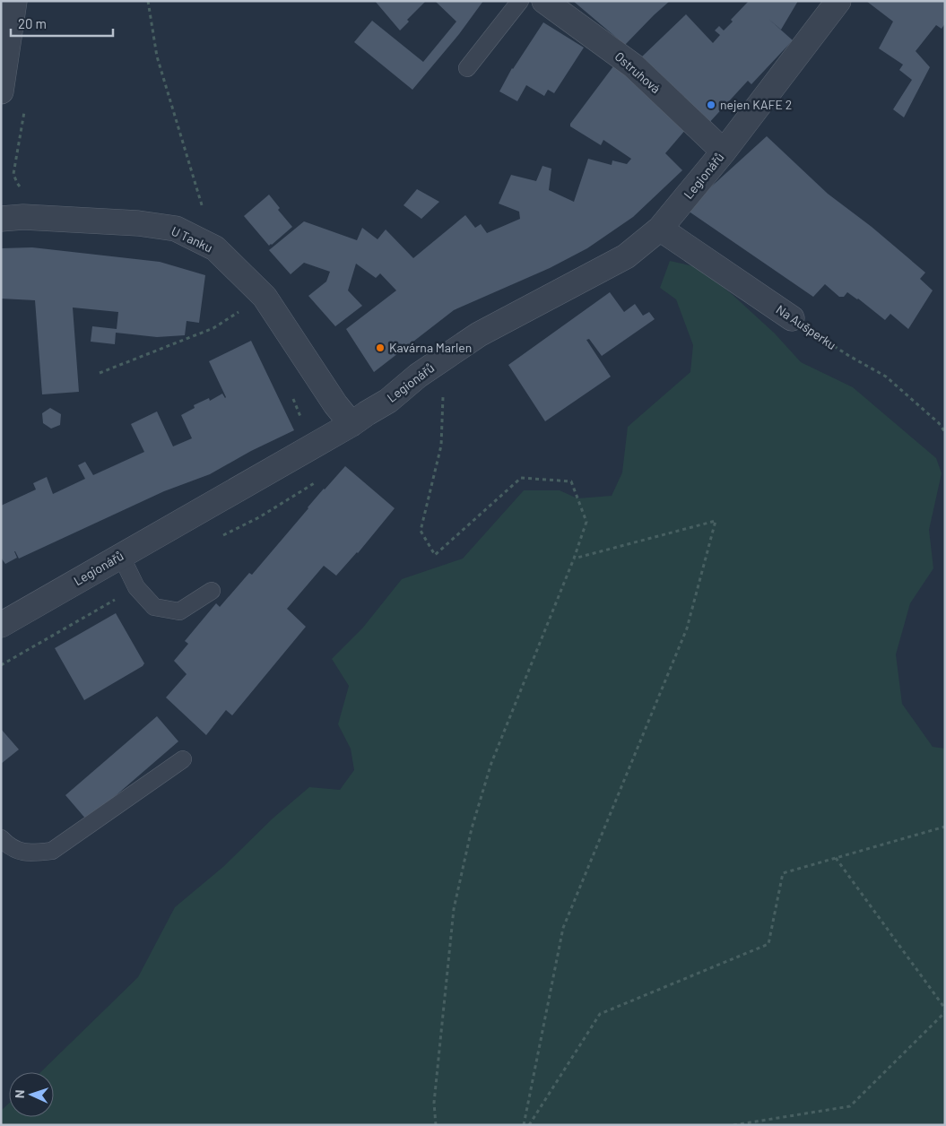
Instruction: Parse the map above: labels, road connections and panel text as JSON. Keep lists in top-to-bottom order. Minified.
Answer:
{"streets":{"street":["Ostruhová","Legionářů","U Tanku","Na Aušperku"]},"crossings":[["Ostruhová","Legionářů"],["Legionářů","U Tanku"],["Legionářů","Na Aušperku"]],"places":["nejen KAFE 2","Kavárna Marlen"],"scale_bar":"20 m","north":"left"}
